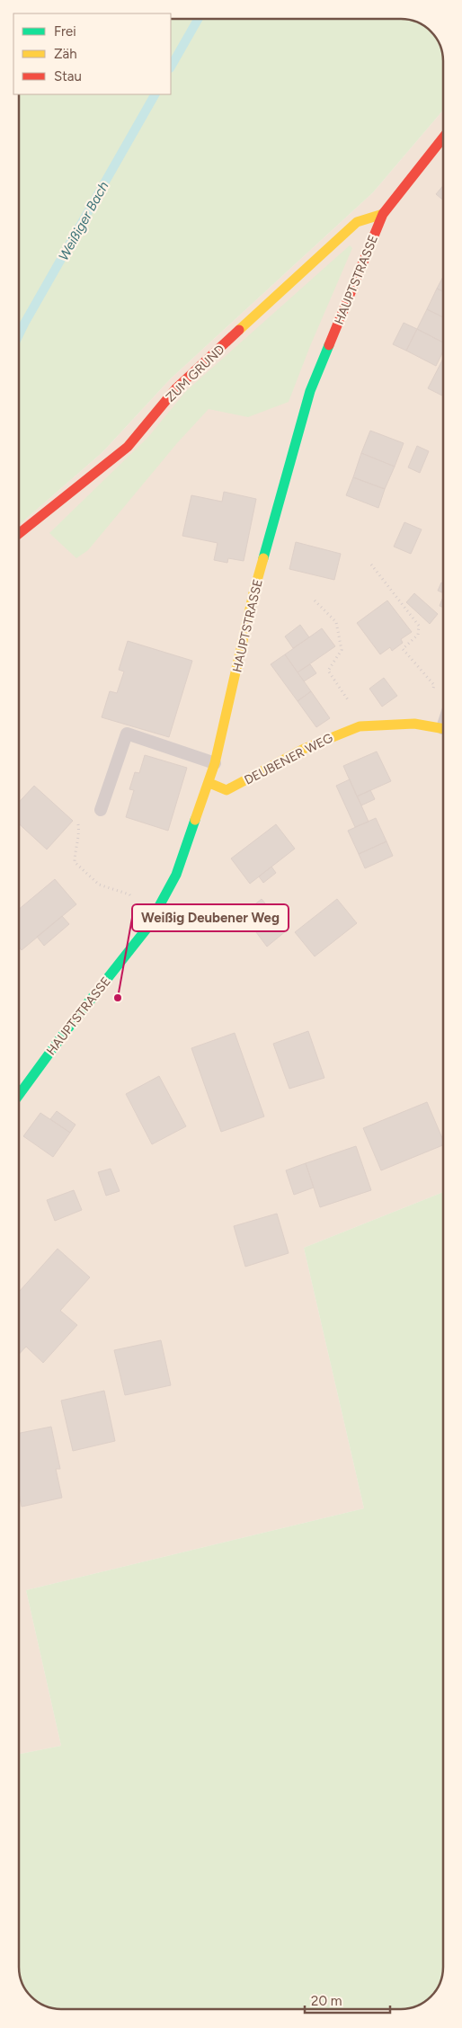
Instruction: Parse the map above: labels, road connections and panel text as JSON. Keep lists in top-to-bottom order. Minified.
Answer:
{"streets":{"street":["HAUPTSTRASSE","ZUM GRUND","DEUBENER WEG"]},"crossings":[["HAUPTSTRASSE","ZUM GRUND"],["HAUPTSTRASSE","DEUBENER WEG"]],"water":["Weißiger Bach"],"places":["Weißig Deubener Weg"],"legend":["Frei","Zäh","Stau"],"scale_bar":"20 m"}
